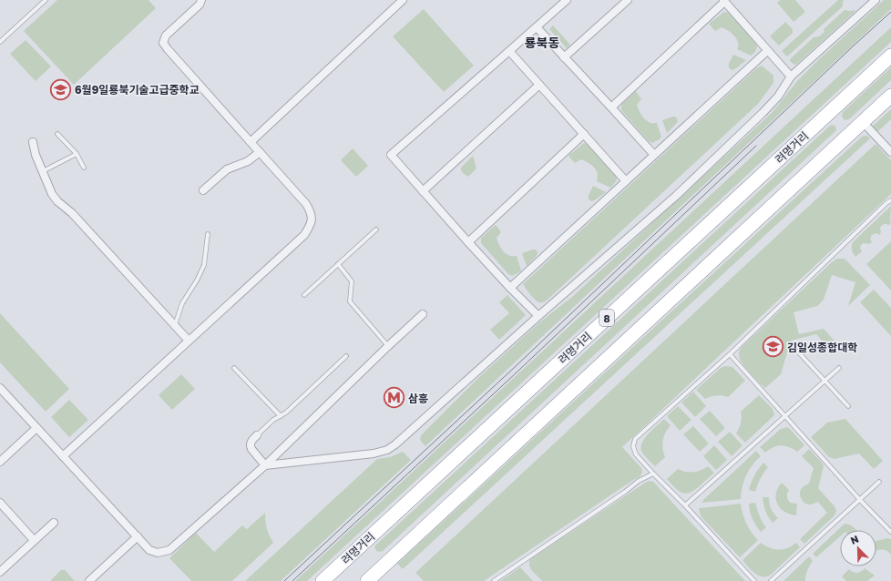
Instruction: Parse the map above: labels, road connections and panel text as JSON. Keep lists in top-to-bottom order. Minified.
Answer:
{"streets":{"highway":["려명거리","8"]},"districts":["룡북동"],"places":{"school or university":["6월9일룡북기술고급중학교","김일성종합대학"],"metro station":["삼흥"]},"north":"top left"}
